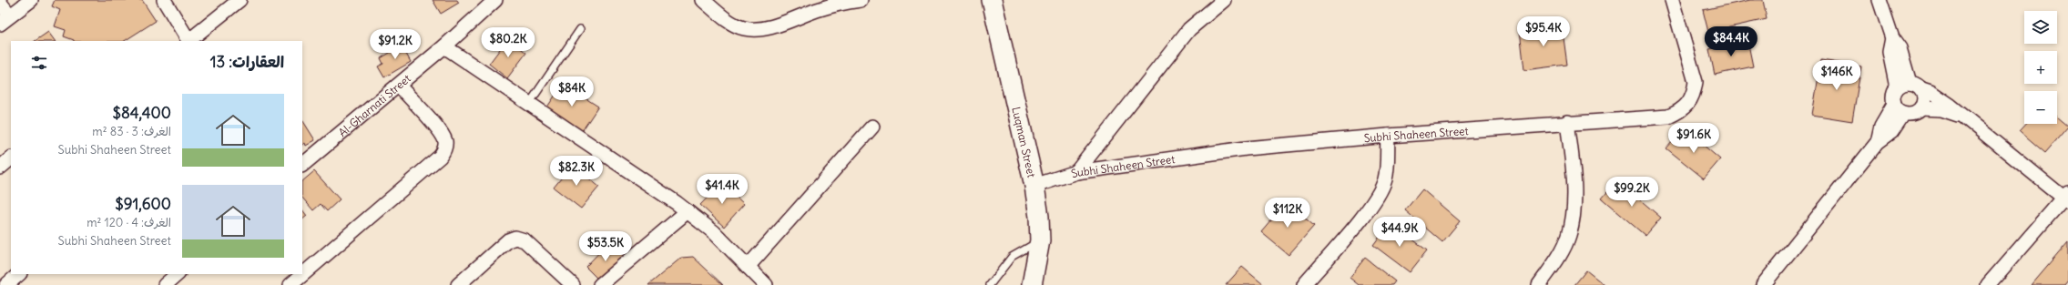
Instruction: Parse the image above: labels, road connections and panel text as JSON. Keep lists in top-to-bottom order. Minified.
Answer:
{"streets":{"street":["Al-Gharnati Street","Subhi Shaheen Street","Luqman Street"]},"crossings":[["Subhi Shaheen Street","Luqman Street"]],"page":{"map_buttons":["+","−"],"price":["$95.4K","$84.4K","$80.2K","$91.2K","$146K","$84K","$91.6K","$82.3K","$41.4K","$99.2K","$112K","$44.9K","$53.5K"],"heading":"العقارات: 13","list":[{"name":"$84,400","note":"الغرف: 3 · 83 m² · Subhi Shaheen Street"},{"name":"$91,600","note":"الغرف: 4 · 120 m² · Subhi Shaheen Street"}]}}
